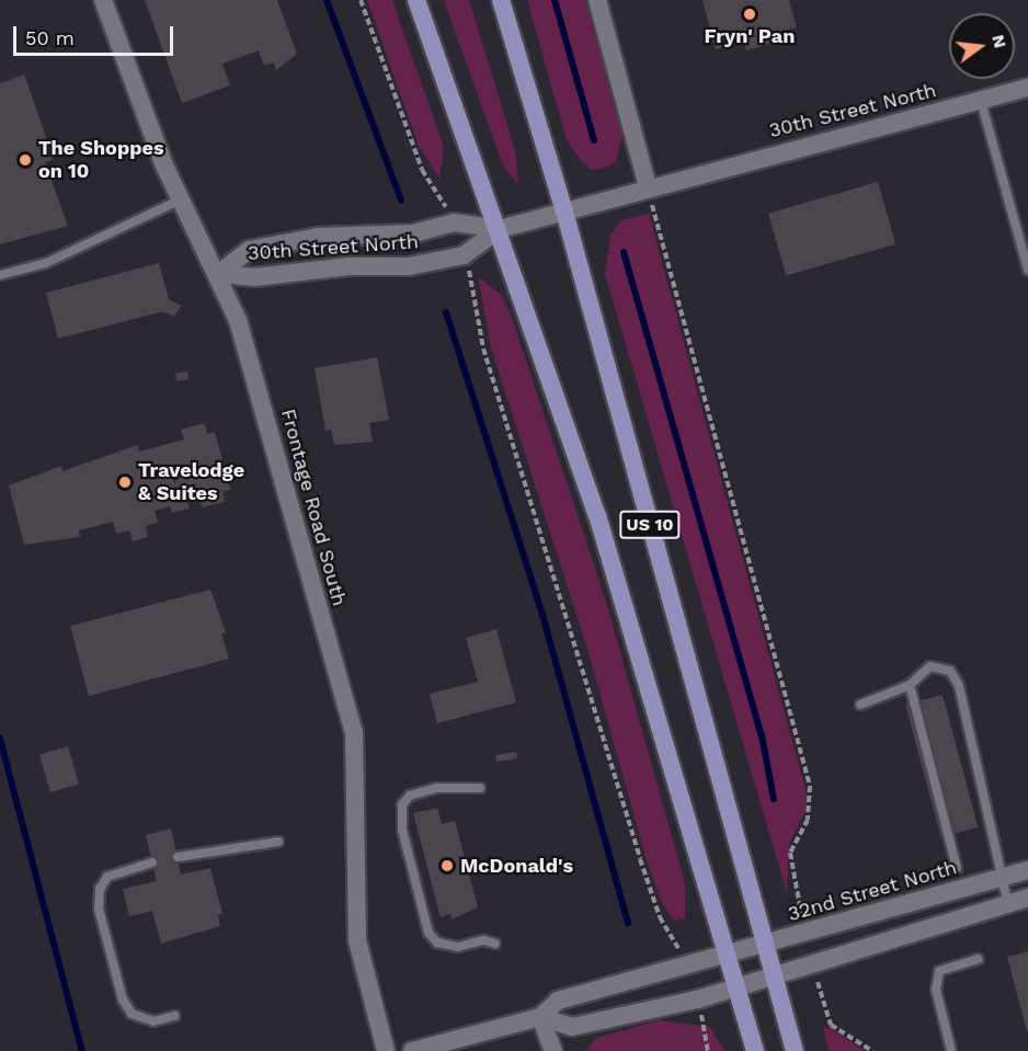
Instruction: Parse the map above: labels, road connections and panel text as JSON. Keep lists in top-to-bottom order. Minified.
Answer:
{"streets":{"main road":["US 10"],"street":["30th Street North","Frontage Road South","32nd Street North"]},"crossings":[["30th Street North","Frontage Road South"],["30th Street North","US 10"],["US 10","32nd Street North"]],"places":["Fryn' Pan","The Shoppes on 10","Travelodge & Suites","McDonald's"],"scale_bar":"50 m","north":"right"}
